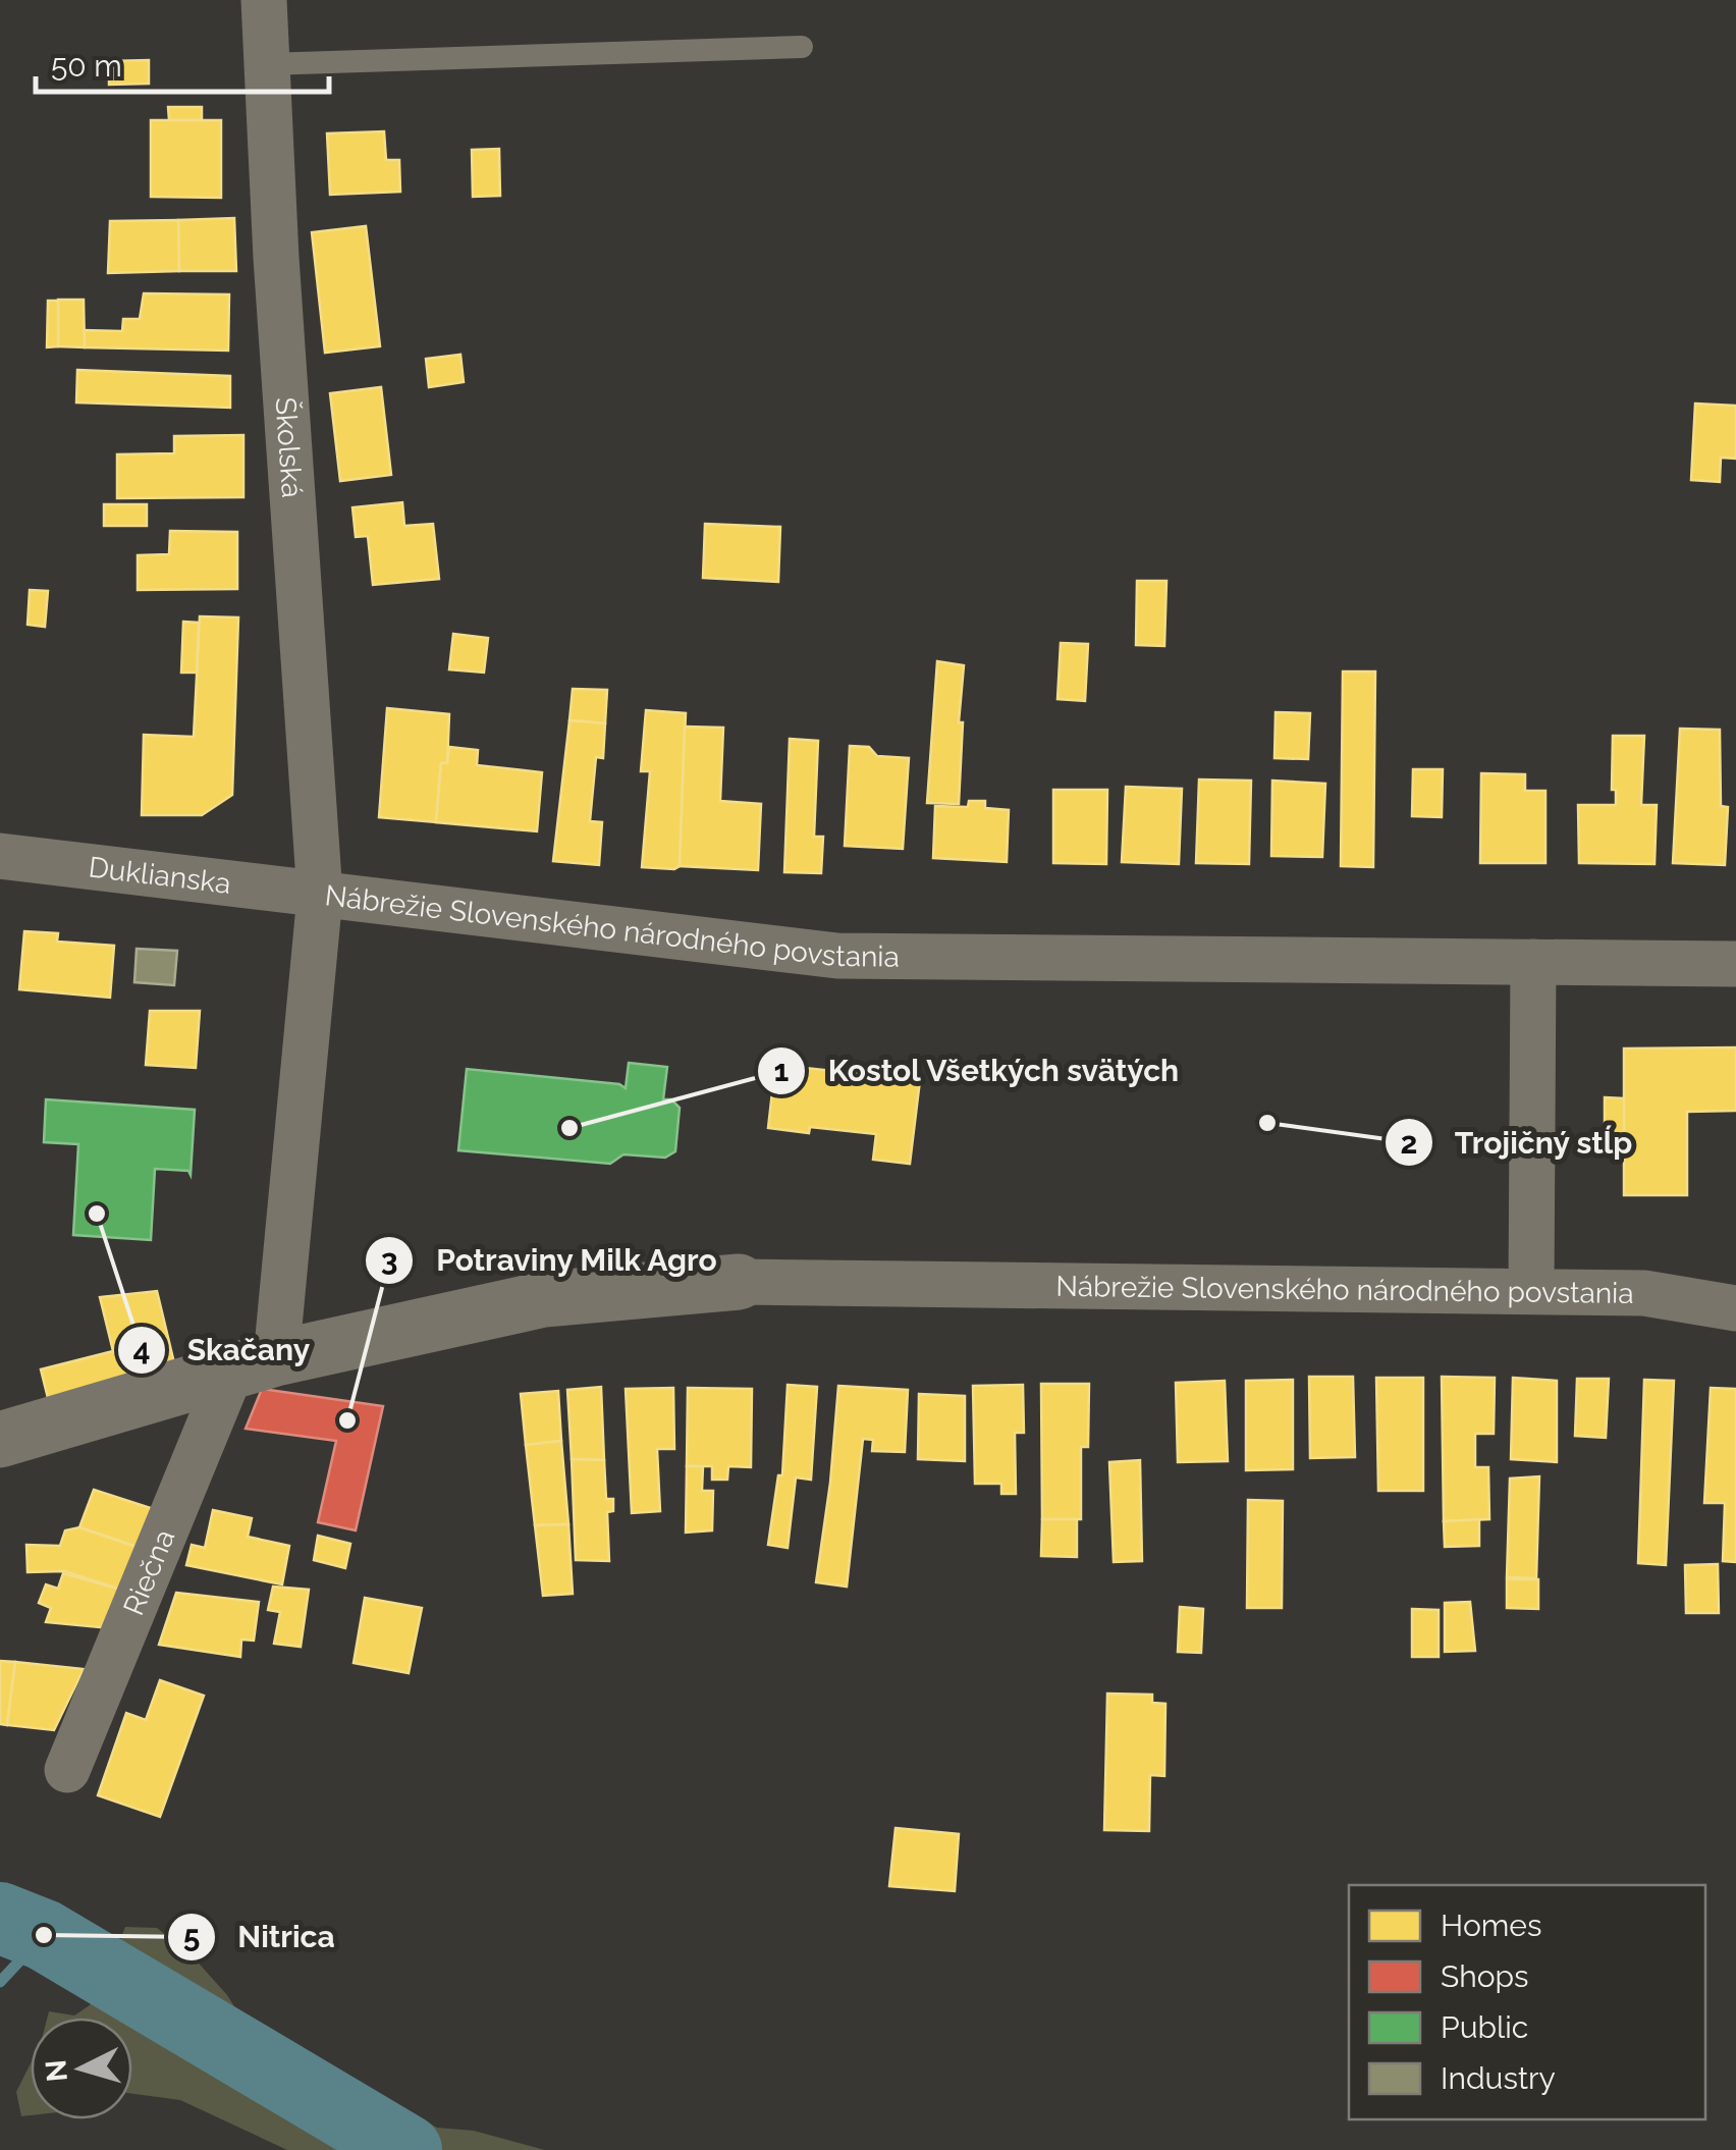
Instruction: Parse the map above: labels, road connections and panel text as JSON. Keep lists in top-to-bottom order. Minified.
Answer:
{"streets":{"street":["Školská","Duklianska","Nábrežie Slovenského národného povstania","Riečna"]},"crossings":[["Školská","Duklianska"],["Školská","Nábrežie Slovenského národného povstania"],["Duklianska","Nábrežie Slovenského národného povstania"],["Nábrežie Slovenského národného povstania","Riečna"]],"places":["Trojičný stĺp","Kostol Všetkých svätých","Skačany","Potraviny Milk Agro","Nitrica"],"legend":["Homes","Shops","Public","Industry"],"scale_bar":"50 m","north":"left"}
